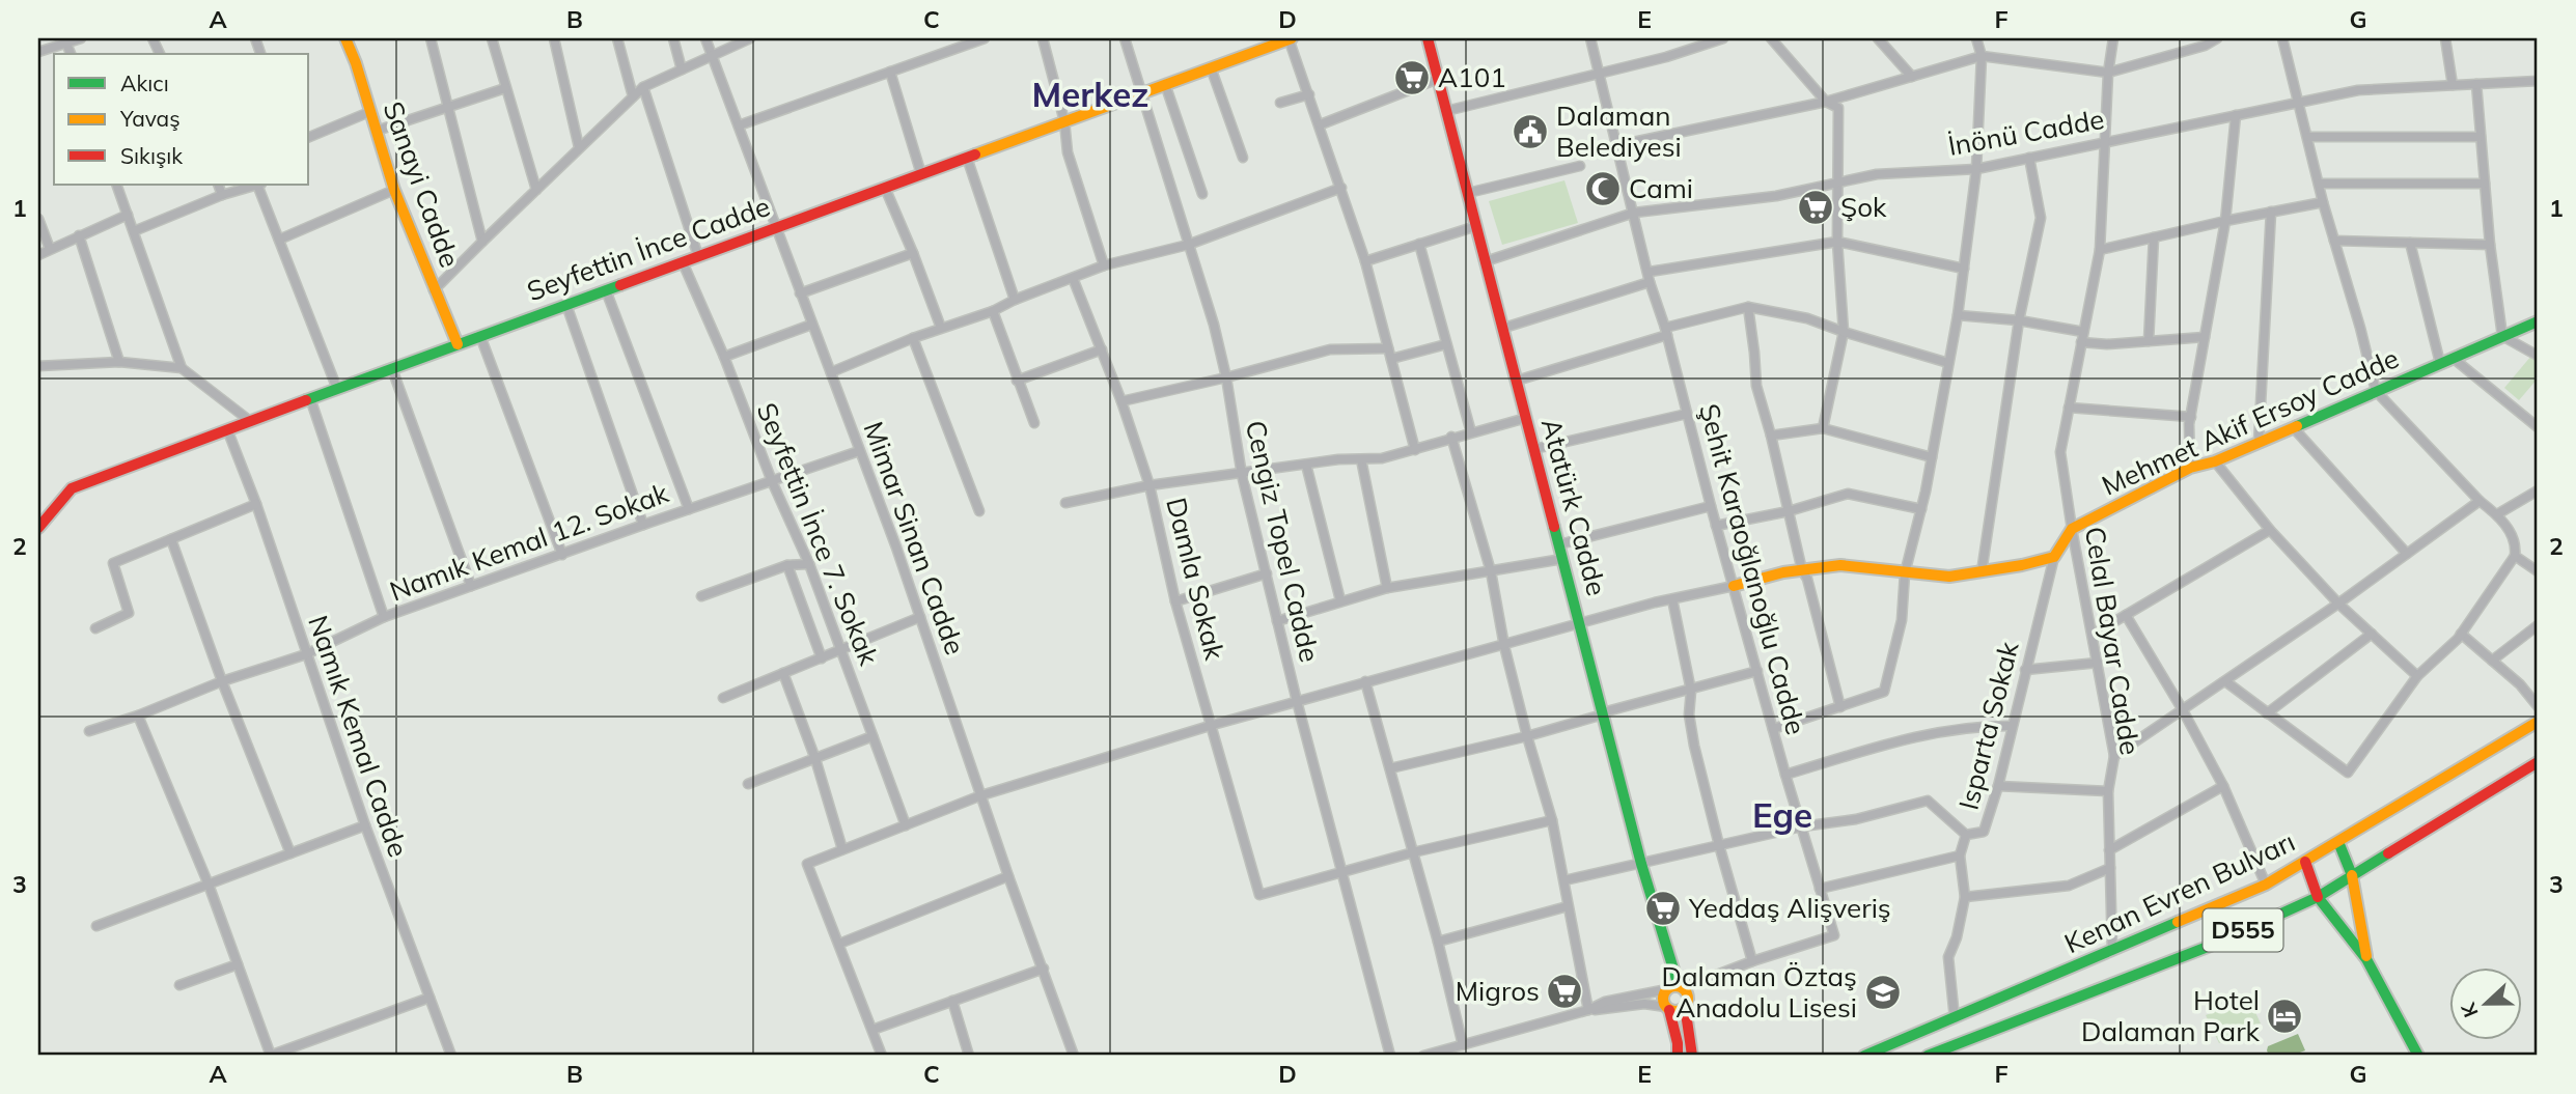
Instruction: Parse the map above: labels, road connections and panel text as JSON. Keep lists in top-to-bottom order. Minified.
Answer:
{"streets":{"main road":["Sanayi Cadde","Seyfettin İnce Cadde","Mehmet Akif Ersoy Cadde","Atatürk Cadde","Kenan Evren Bulvarı","D555"],"street":["İnönü Cadde","Seyfettin İnce 7. Sokak","Mimar Sinan Cadde","Cengiz Topel Cadde","Namık Kemal 12. Sokak","Şehit Karaoğlanoğlu Cadde","Damla Sokak","Celal Bayar Cadde","Isparta Sokak","Namık Kemal Cadde"]},"crossings":[["İnönü Cadde","Atatürk Cadde"],["İnönü Cadde","Şehit Karaoğlanoğlu Cadde"],["İnönü Cadde","Celal Bayar Cadde"],["Sanayi Cadde","Seyfettin İnce Cadde"],["Seyfettin İnce Cadde","Seyfettin İnce 7. Sokak"],["Seyfettin İnce Cadde","Mimar Sinan Cadde"],["Seyfettin İnce Cadde","Cengiz Topel Cadde"],["Seyfettin İnce Cadde","Namık Kemal Cadde"],["Mehmet Akif Ersoy Cadde","Celal Bayar Cadde"],["Seyfettin İnce 7. Sokak","Namık Kemal 12. Sokak"],["Mimar Sinan Cadde","Namık Kemal 12. Sokak"],["Cengiz Topel Cadde","Damla Sokak"],["Namık Kemal 12. Sokak","Namık Kemal Cadde"],["Celal Bayar Cadde","Kenan Evren Bulvarı"],["Isparta Sokak","Kenan Evren Bulvarı"]],"districts":["Merkez","Ege"],"places":{"supermarket":["A101","Şok","Yeddaş Alişveriş","Migros"],"public building":["Dalaman Belediyesi"],"mosque":["Cami"],"school or university":["Dalaman Öztaş Anadolu Lisesi"],"hotel":["Hotel Dalaman Park"]},"legend":["Akıcı","Yavaş","Sıkışık"],"north":"left","grid":{"columns":["A","B","C","D","E","F","G"],"rows":["1","2","3"]}}
